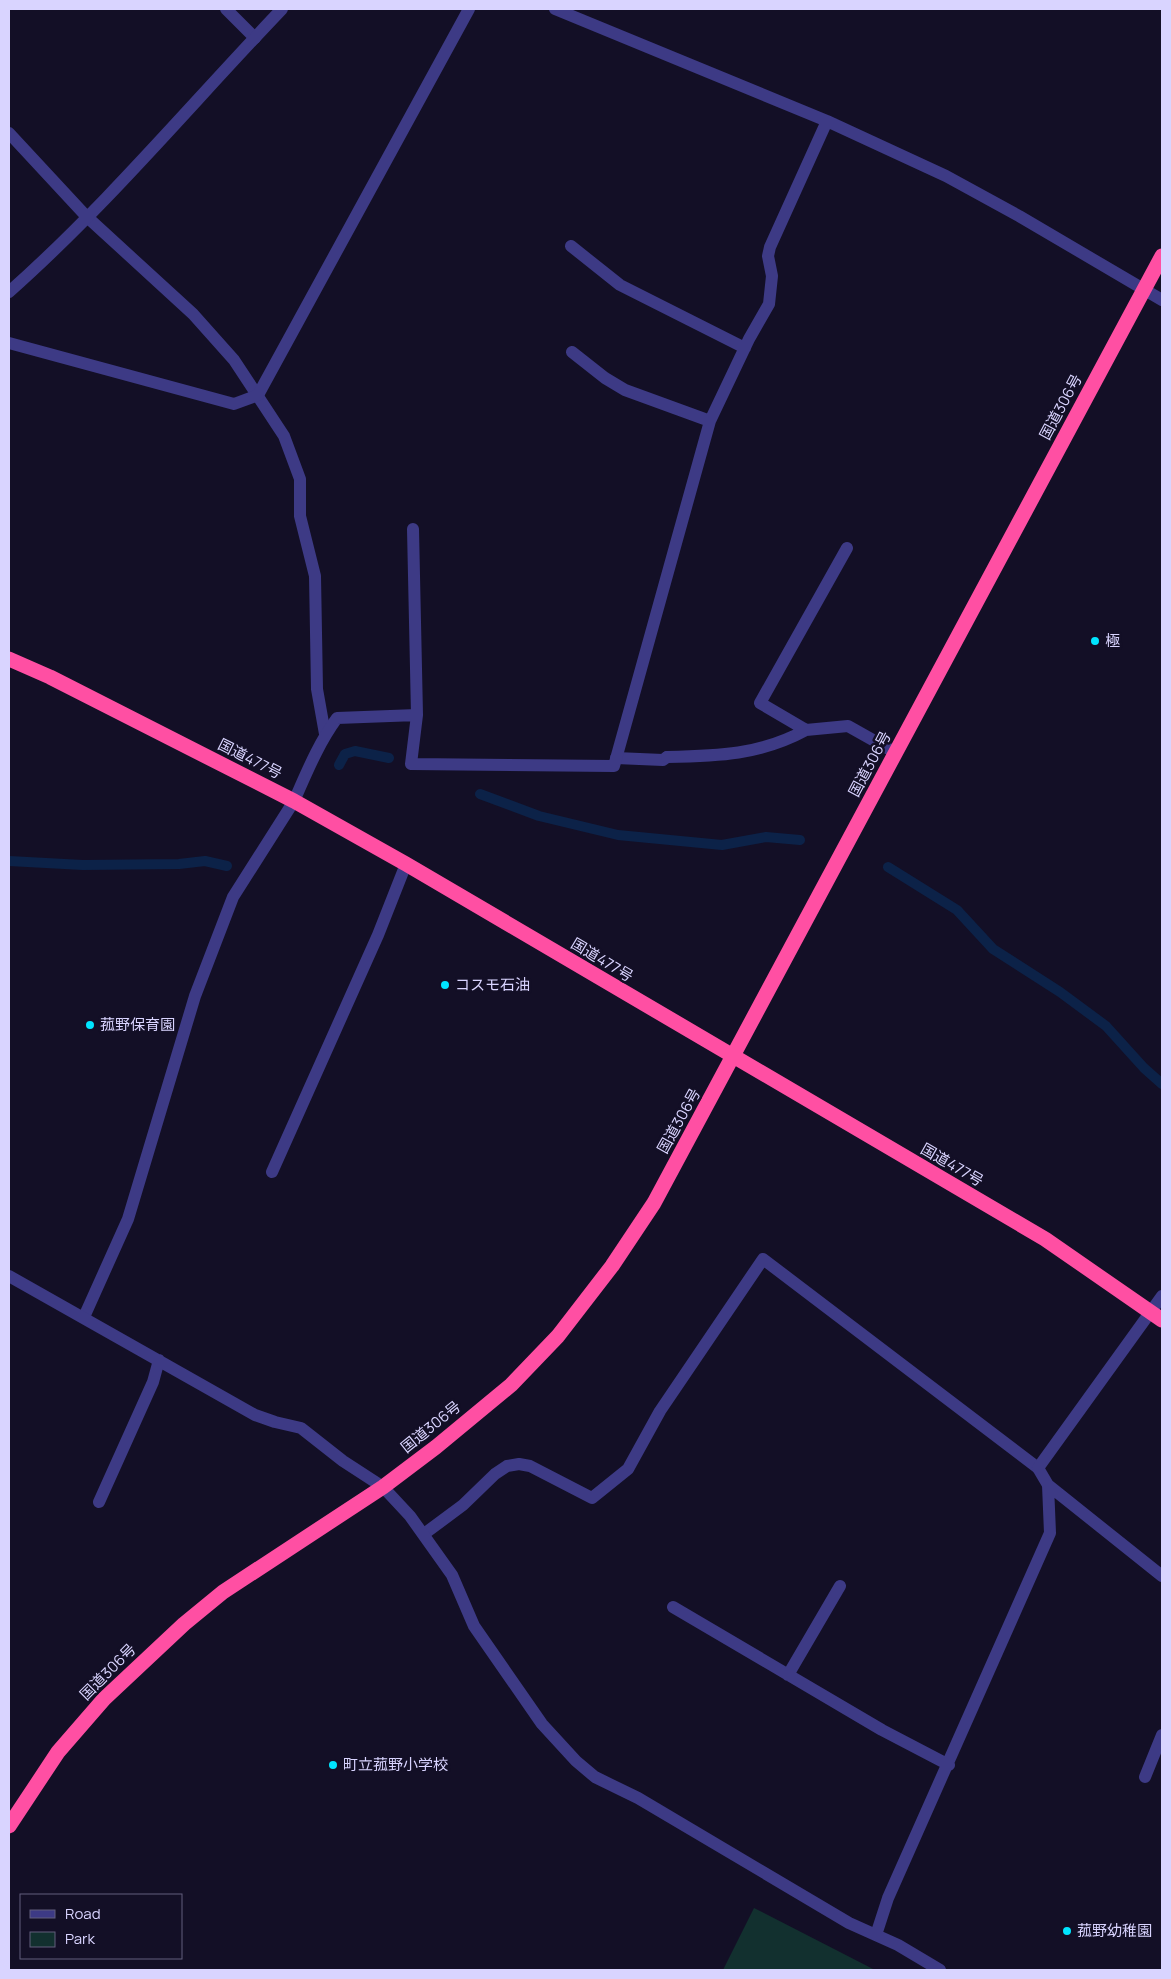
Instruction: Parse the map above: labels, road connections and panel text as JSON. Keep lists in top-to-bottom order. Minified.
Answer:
{"streets":{"highway":["国道306号","国道477号"]},"crossings":[["国道306号","国道477号"]],"places":["極","コスモ石油","菰野保育園","町立菰野小学校","菰野幼稚園"],"legend":["Road","Park"]}
